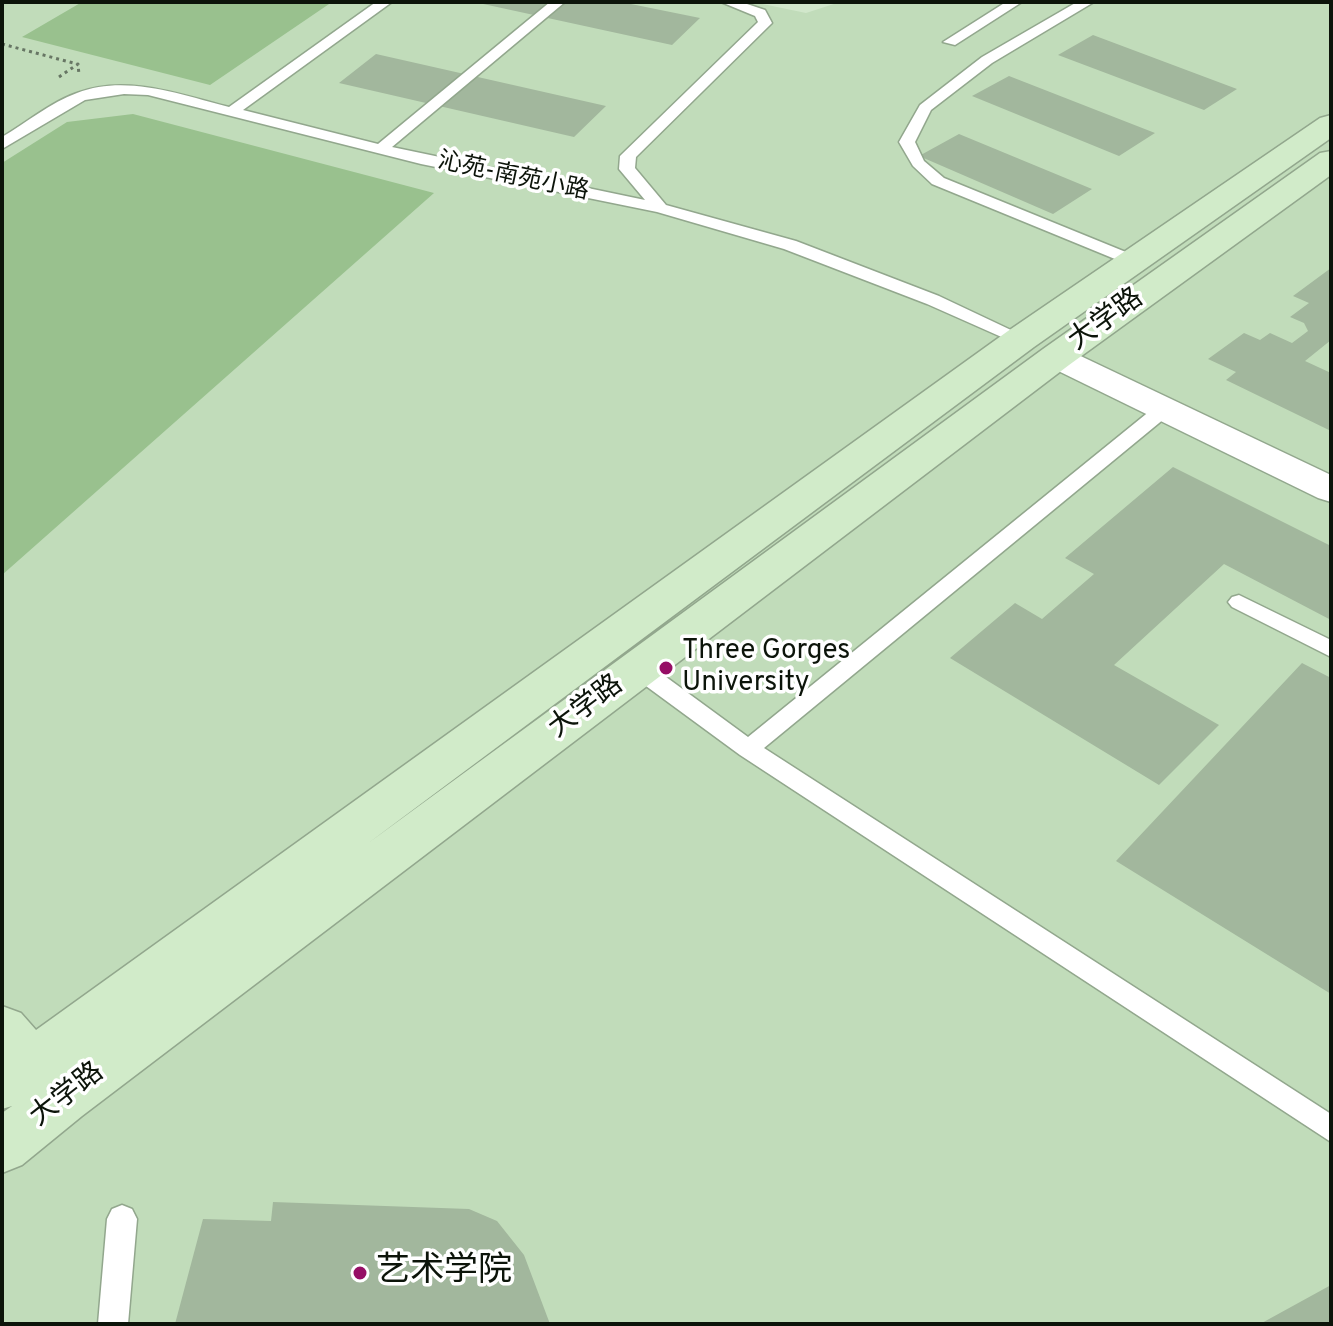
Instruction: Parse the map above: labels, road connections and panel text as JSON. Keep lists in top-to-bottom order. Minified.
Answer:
{"streets":{"main road":["大学路"],"lane":["沁苑-南苑小路"]},"crossings":[["沁苑-南苑小路","大学路"]],"places":["Three Gorges University","艺术学院"]}
